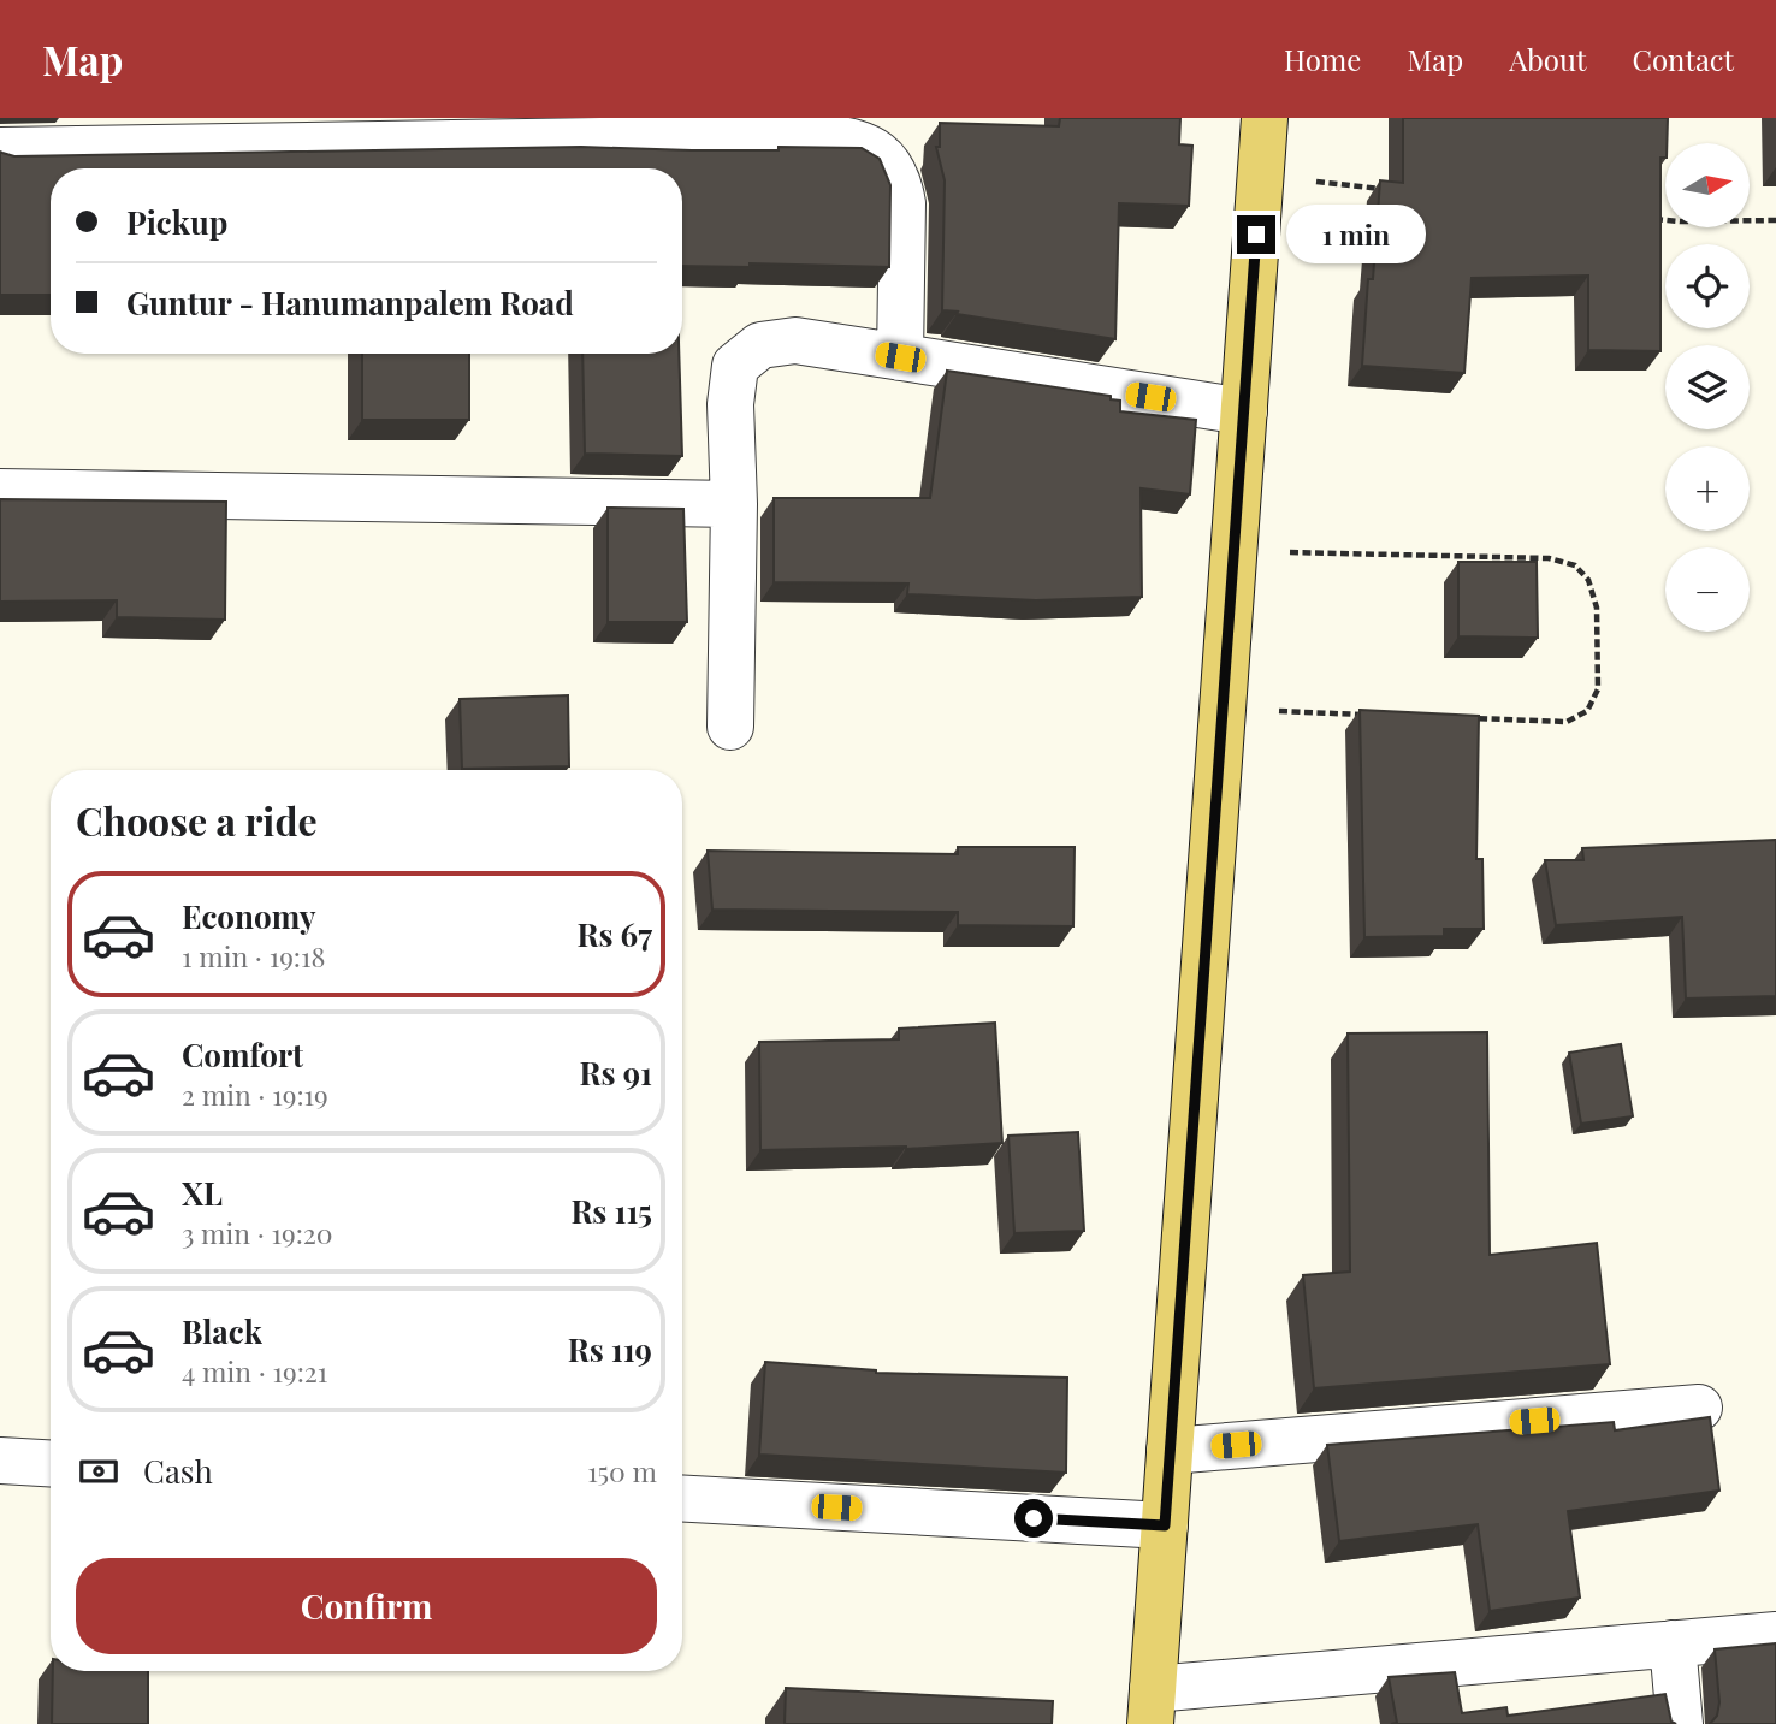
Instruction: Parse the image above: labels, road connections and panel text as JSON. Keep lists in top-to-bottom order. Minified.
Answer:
{"north":"right","page":{"header":"Map","nav":["Home","Map","About","Contact"],"map_buttons":["+","−"],"banner":["Pickup","Guntur - Hanumanpalem Road"],"bubble":"1 min","heading":"Choose a ride","list":[{"name":"Economy","note":"1 min · 19:18","value":"Rs 67"},{"name":"Comfort","note":"2 min · 19:19","value":"Rs 91"},{"name":"XL","note":"3 min · 19:20","value":"Rs 115"},{"name":"Black","note":"4 min · 19:21","value":"Rs 119"}],"pay":["Cash","150 m"],"buttons":"Confirm"}}
